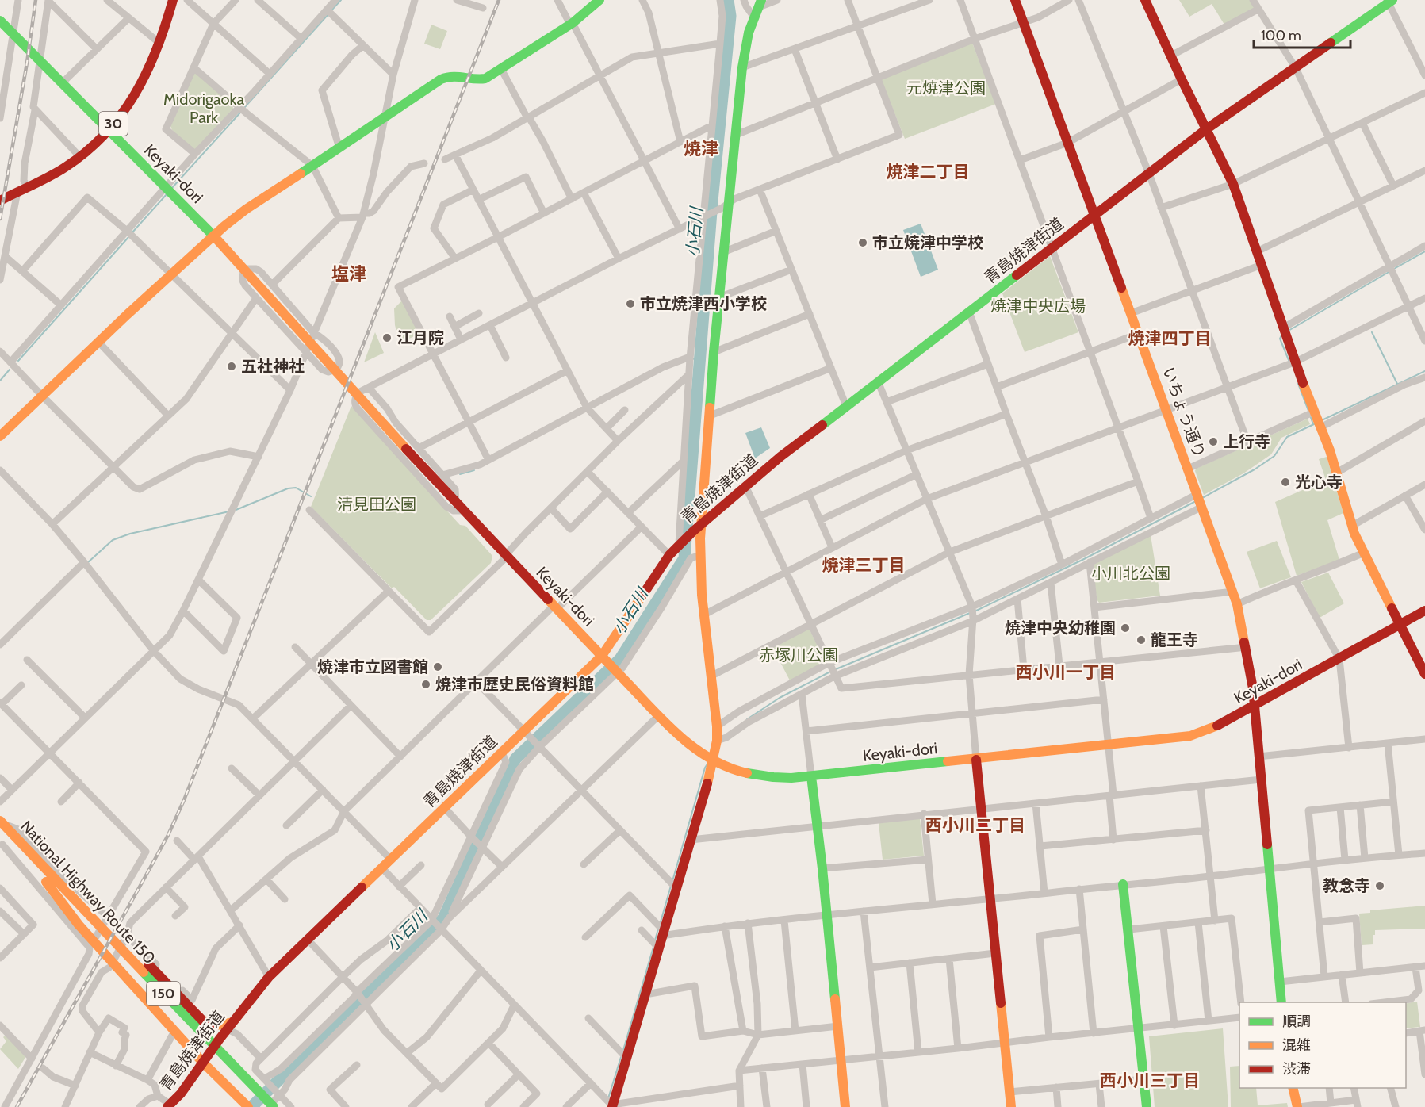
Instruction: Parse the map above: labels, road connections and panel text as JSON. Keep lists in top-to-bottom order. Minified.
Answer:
{"streets":{"main road":["30","Keyaki-dori","青島焼津街道","いちょう通り","National Highway Route 150","150"]},"crossings":[["30","Keyaki-dori"],["Keyaki-dori","青島焼津街道"],["Keyaki-dori","いちょう通り"],["青島焼津街道","いちょう通り"],["青島焼津街道","150"],["National Highway Route 150","150"]],"districts":["焼津","焼津二丁目","塩津","焼津四丁目","焼津三丁目","西小川一丁目","西小川二丁目","西小川三丁目"],"water":["小石川"],"parks":["元焼津公園","Midorigaoka Park","焼津中央広場","清見田公園","小川北公園","赤塚川公園"],"places":["市立焼津中学校","市立焼津西小学校","江月院","五社神社","上行寺","光心寺","焼津中央幼稚園","龍王寺","焼津市立図書館","焼津市歴史民俗資料館","教念寺"],"legend":["順調","混雑","渋滞"],"scale_bar":"100 m"}
